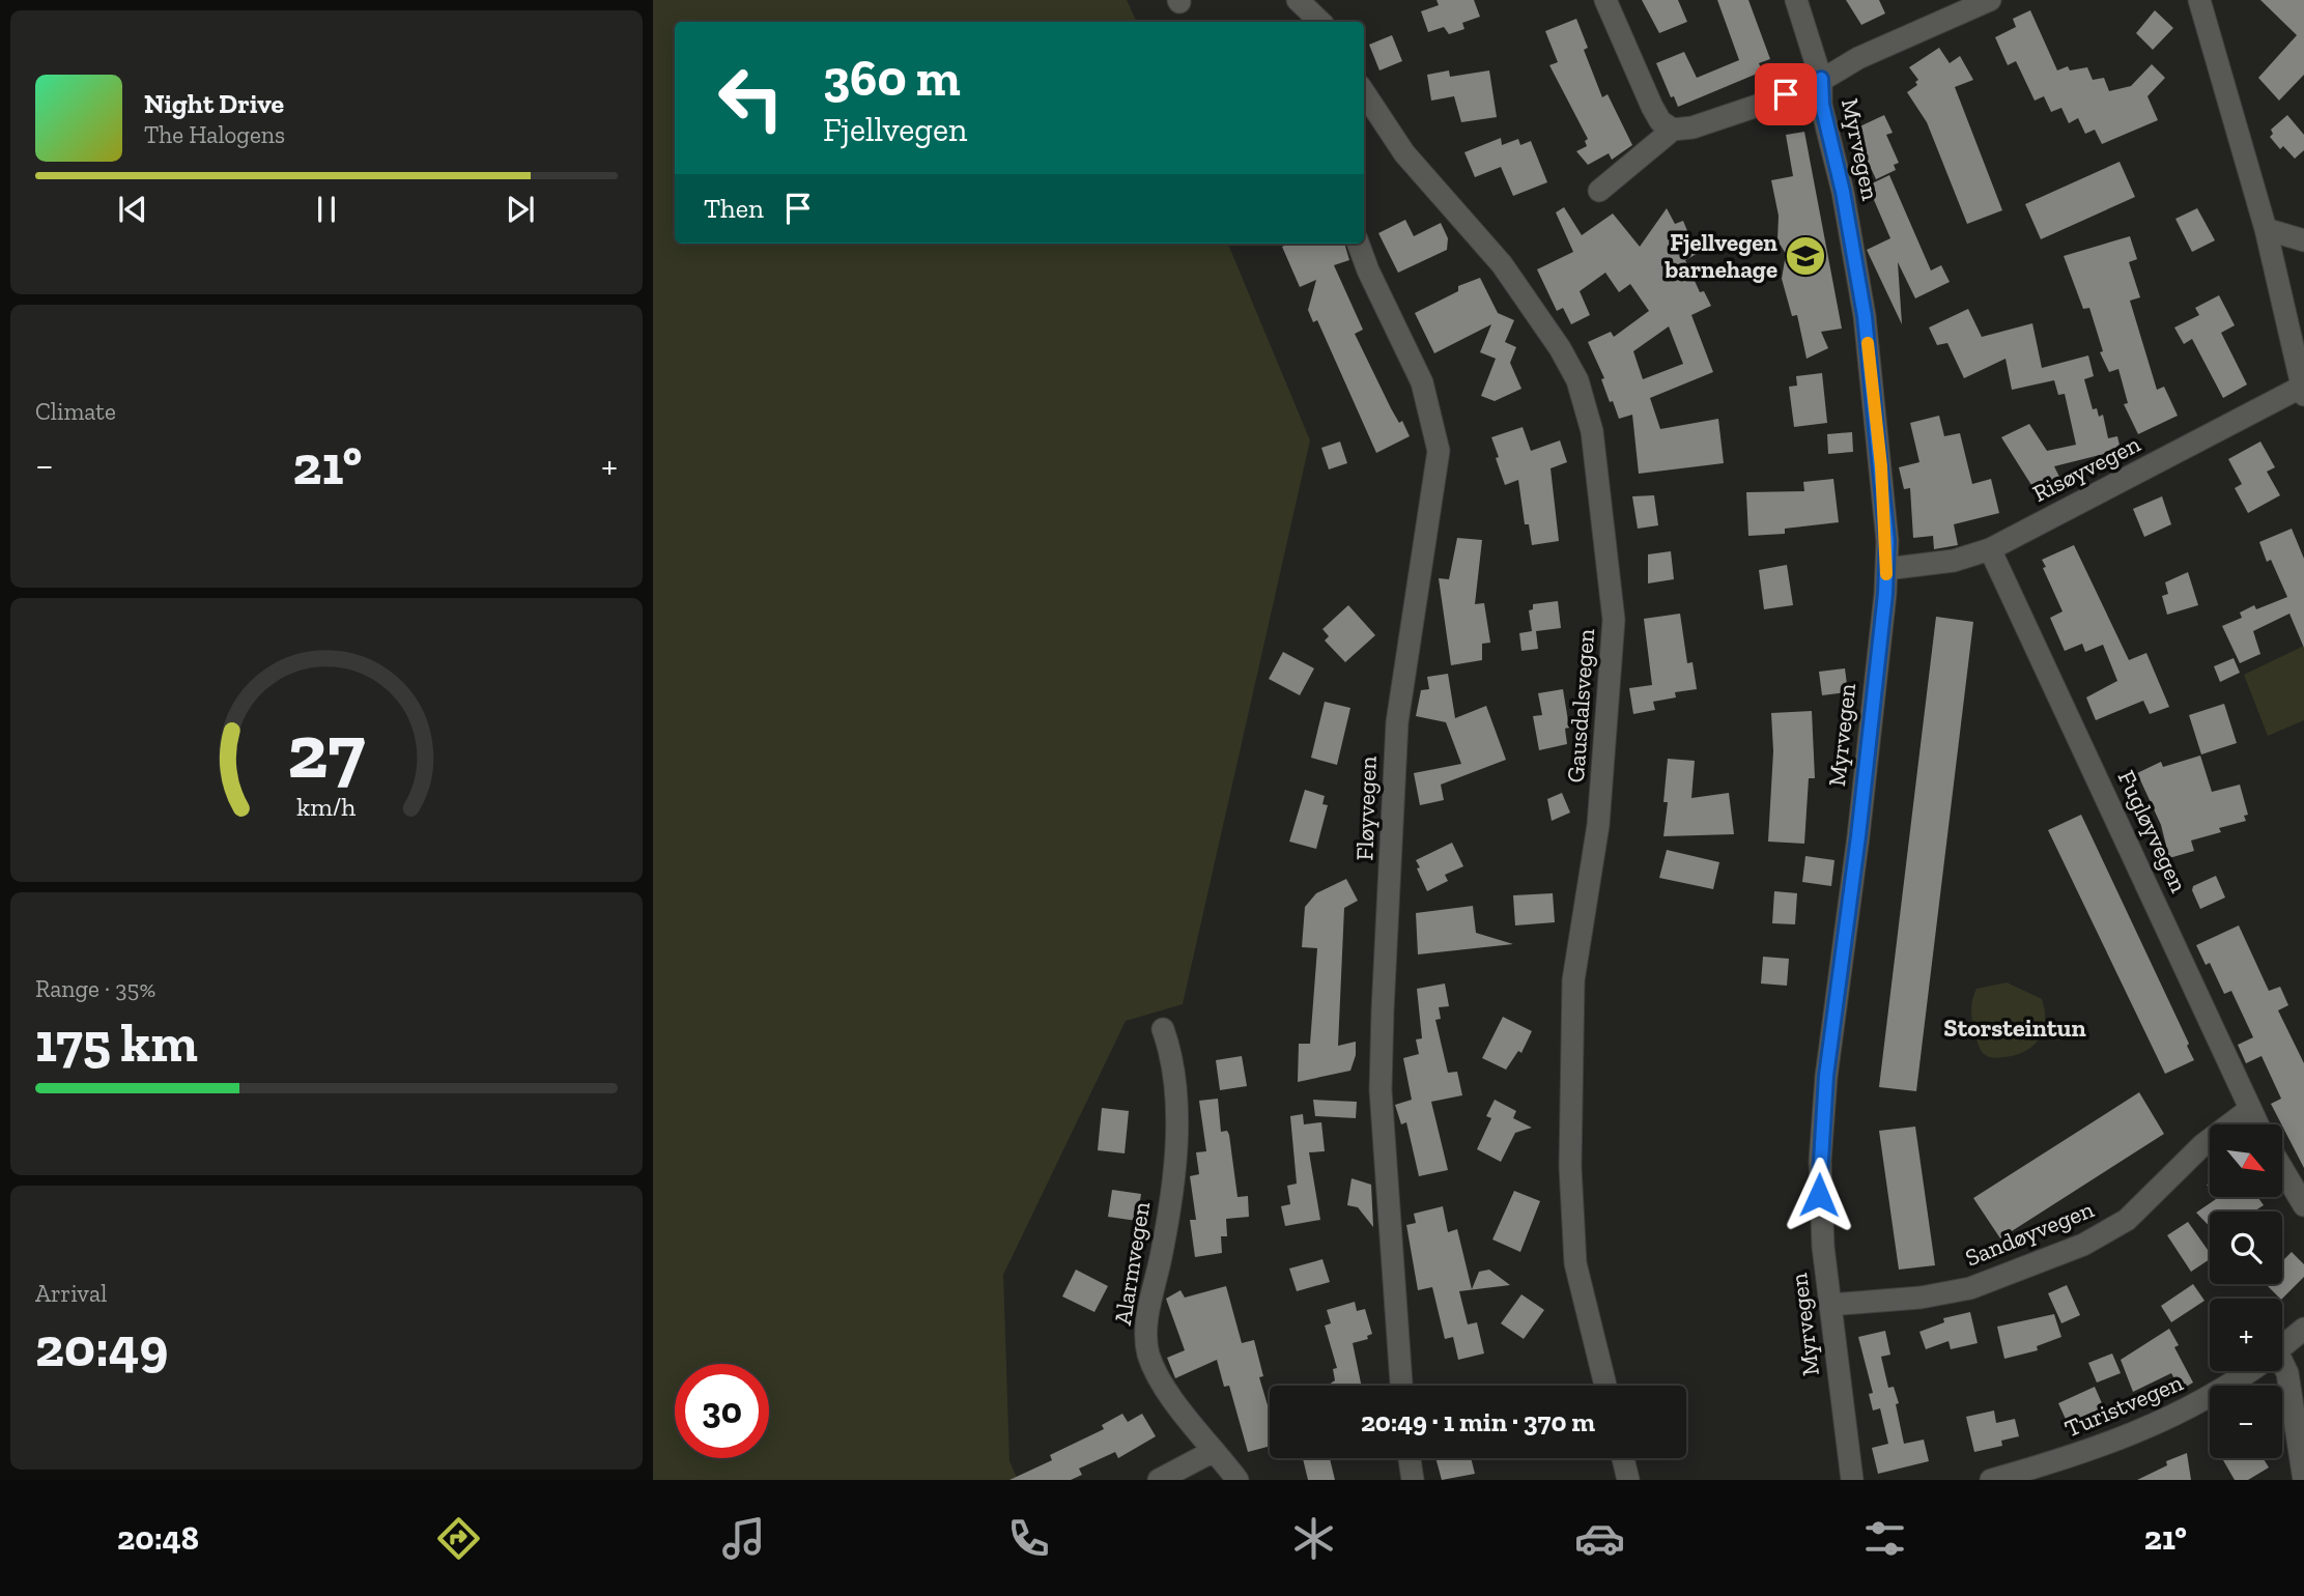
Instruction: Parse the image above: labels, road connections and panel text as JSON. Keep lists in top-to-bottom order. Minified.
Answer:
{"streets":{"street":["Myrvegen","Risøyvegen","Gausdalsvegen","Fløyvegen","Fugløyvegen","Sandøyvegen","Alarmvegen","Turistvegen"]},"crossings":[["Myrvegen","Risøyvegen"],["Myrvegen","Sandøyvegen"],["Risøyvegen","Fugløyvegen"],["Fugløyvegen","Sandøyvegen"]],"districts":["Storsteintun"],"places":{"school or university":["Fjellvegen barnehage"]},"north":"bottom right","page":{"turn":["360 m","Fjellvegen"],"song":["Night Drive","The Halogens"],"then":"Then","tile":["Climate",["Range · 35%","175 km"],["Arrival","20:49"]],"heat":["−","21°","+"],"map_buttons":["+","−"],"limit":"30","trip":"20:49 · 1 min · 370 m","tabs":["20:48","21°"],"gauge":["27","km/h"]}}
